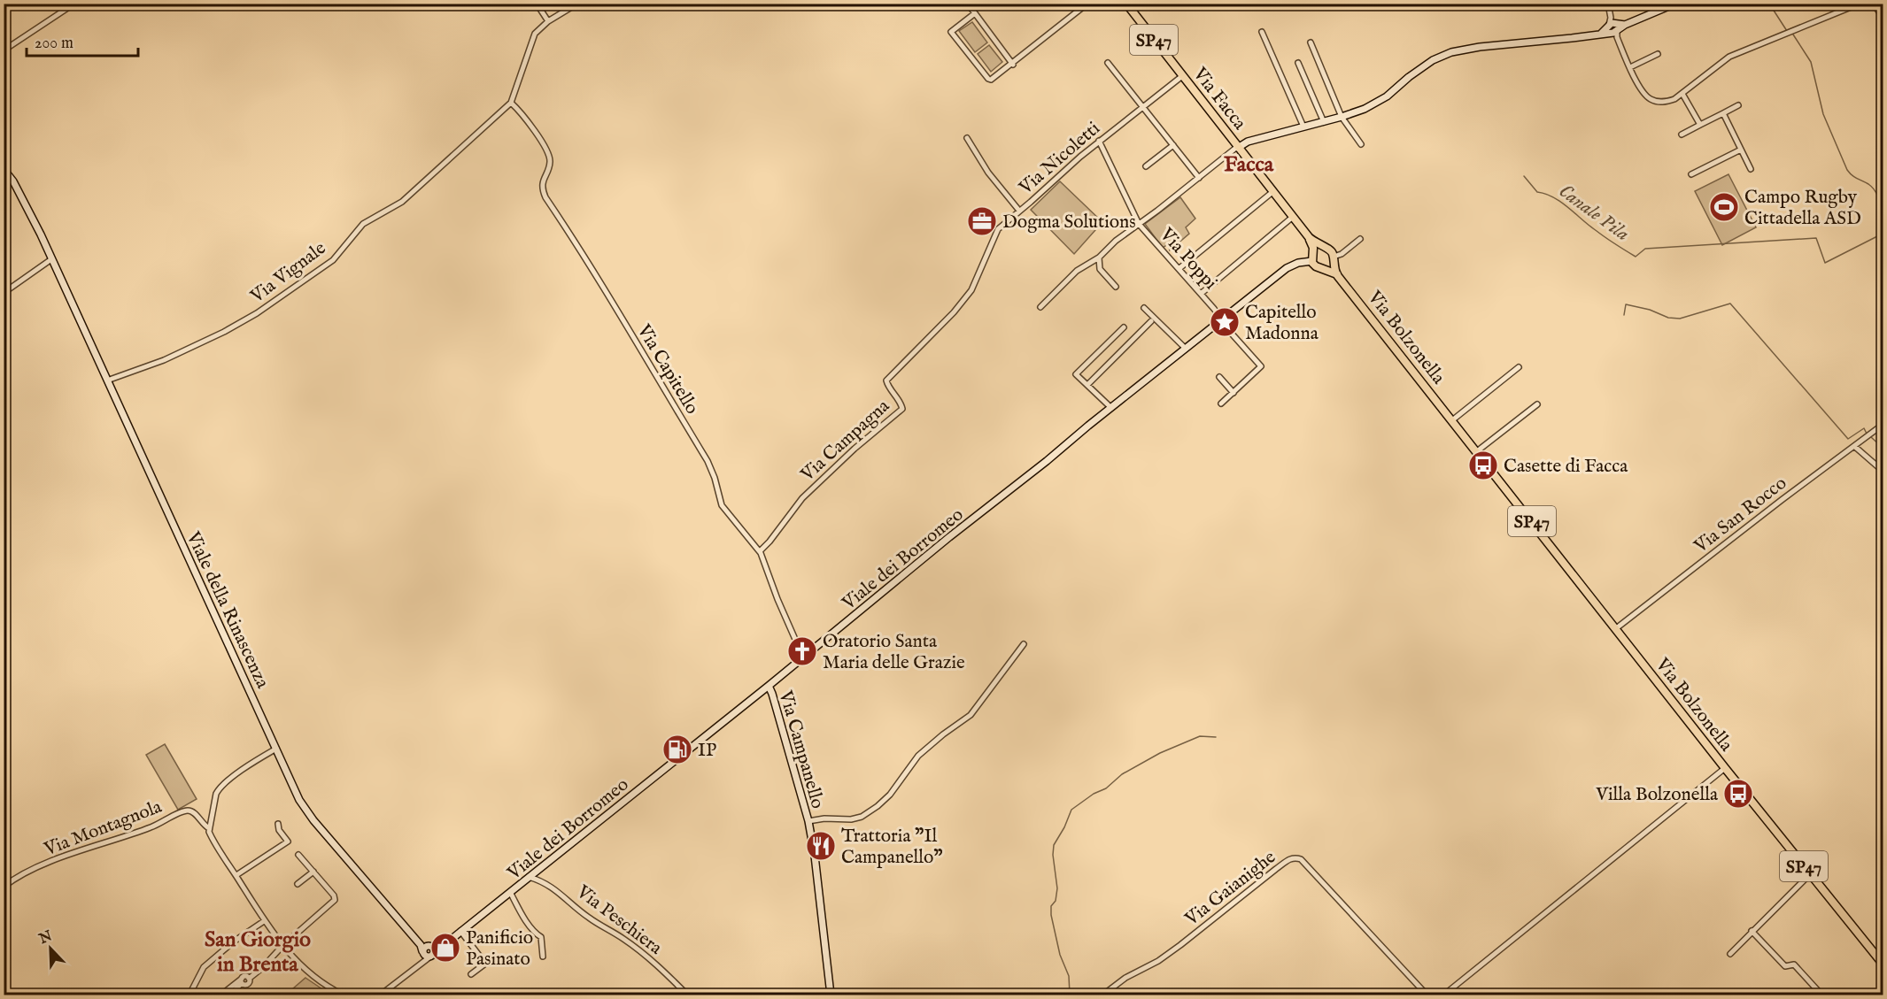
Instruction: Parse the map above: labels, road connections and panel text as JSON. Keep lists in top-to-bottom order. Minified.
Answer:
{"streets":{"main road":["SP47","Via Facca","Via Bolzonella","Viale dei Borromeo","Viale della Rinascenza","Via Campanello"],"street":["Via Nicoletti","Via Poppi","Via Vignale","Via Capitello","Via Campagna","Via San Rocco","Via Montagnola","Via Gaianighe","Via Peschiera"]},"crossings":[["SP47","Via Facca"],["SP47","Via Bolzonella"],["Via Facca","Via Nicoletti"],["Via Facca","Via Bolzonella"],["Via Nicoletti","Via Poppi"],["Via Nicoletti","Via Campagna"],["Via Vignale","Via Capitello"],["Via Vignale","Viale della Rinascenza"],["Via Bolzonella","Via San Rocco"],["Via Capitello","Via Campagna"],["Via Capitello","Viale dei Borromeo"],["Viale dei Borromeo","Viale della Rinascenza"],["Viale dei Borromeo","Via Campanello"],["Viale dei Borromeo","Via Peschiera"]],"districts":["Facca","San Giorgio in Brenta"],"water":["Canale Pila"],"places":{"sports":["Campo Rugby Cittadella ASD"],"office":["Dogma Solutions"],"place":["Capitello Madonna"],"bus stop":["Casette di Facca","Villa Bolzonella"],"church":["Oratorio Santa Maria delle Grazie"],"fuel station":["IP"],"restaurant":["Trattoria \"Il Campanello\""],"shop":["Panificio Pasinato"]},"scale_bar":"200 m","north":"top left"}
